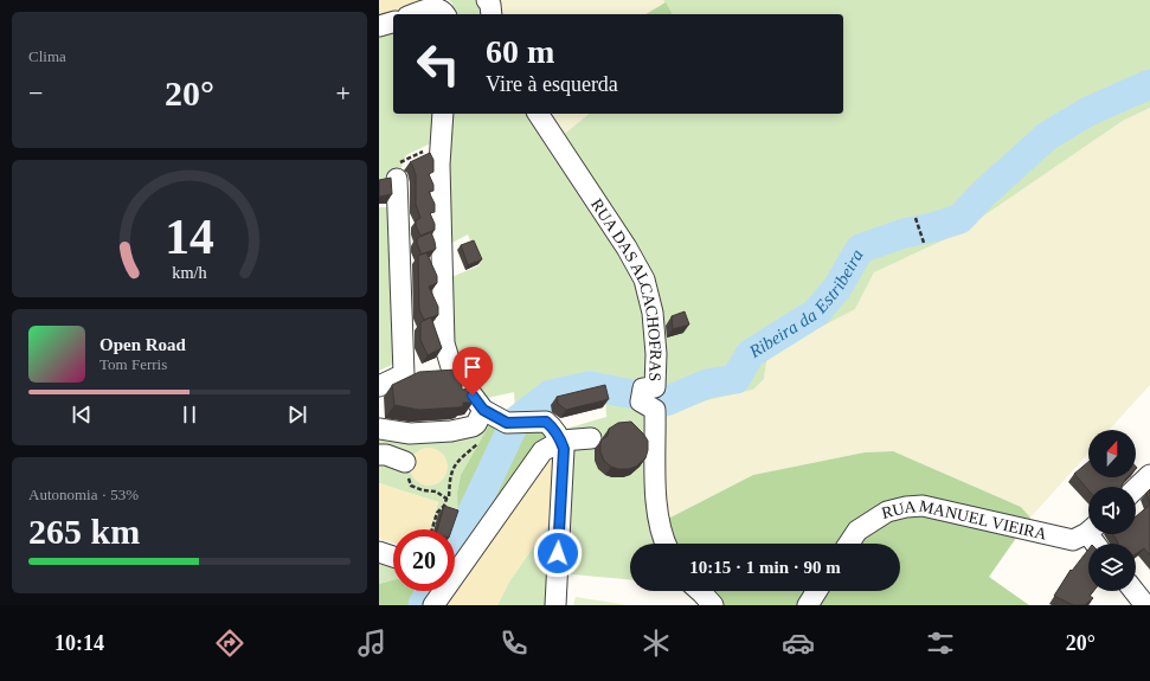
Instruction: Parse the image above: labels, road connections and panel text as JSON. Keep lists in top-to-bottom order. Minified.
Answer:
{"streets":{"street":["RUA DAS ALCACHOFRAS","RUA MANUEL VIEIRA"]},"water":["Ribeira da Estribeira"],"north":"top","page":{"tile":["Clima",["Autonomia · 53%","265 km"]],"turn":["60 m","Vire à esquerda"],"heat":["−","20°","+"],"song":["Open Road","Tom Ferris"],"limit":"20","trip":"10:15 · 1 min · 90 m","tabs":["10:14","20°"],"gauge":["14","km/h"]}}
